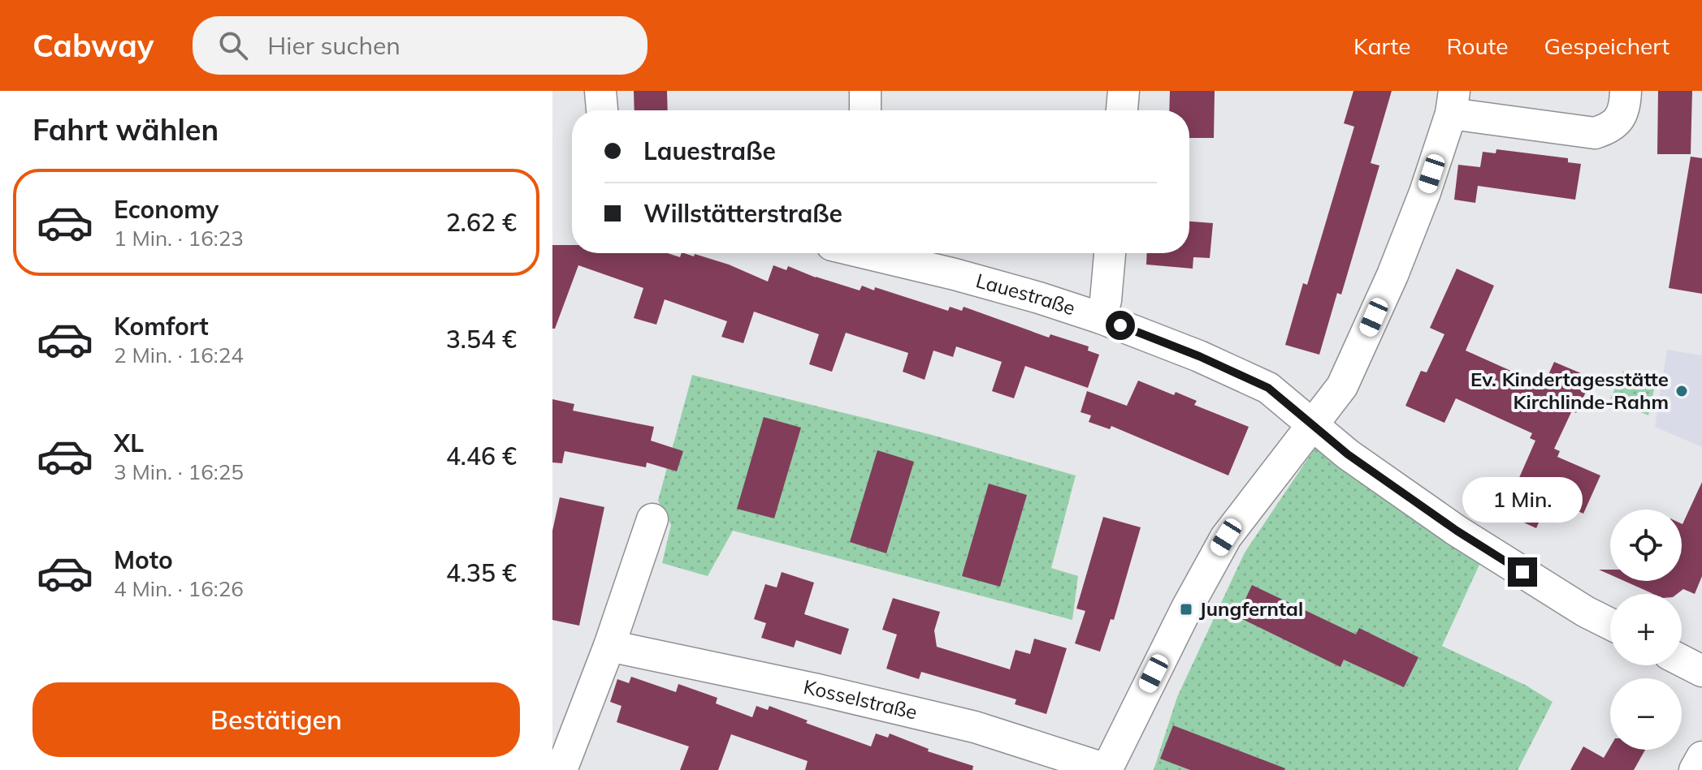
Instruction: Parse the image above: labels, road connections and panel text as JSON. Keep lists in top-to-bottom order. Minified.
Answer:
{"streets":{"street":["Lauestraße","Kosselstraße"]},"places":{"other":["Ev. Kindertagesstätte Kirchlinde-Rahm"],"transit":["Jungferntal"]},"page":{"header":"Cabway","search":"Hier suchen","nav":["Karte","Route","Gespeichert"],"heading":"Fahrt wählen","banner":["Lauestraße","Willstätterstraße"],"list":[{"name":"Economy","note":"1 Min. · 16:23","value":"2.62 €"},{"name":"Komfort","note":"2 Min. · 16:24","value":"3.54 €"},{"name":"XL","note":"3 Min. · 16:25","value":"4.46 €"},{"name":"Moto","note":"4 Min. · 16:26","value":"4.35 €"}],"bubble":"1 Min.","map_buttons":["+","−"],"buttons":"Bestätigen"}}
